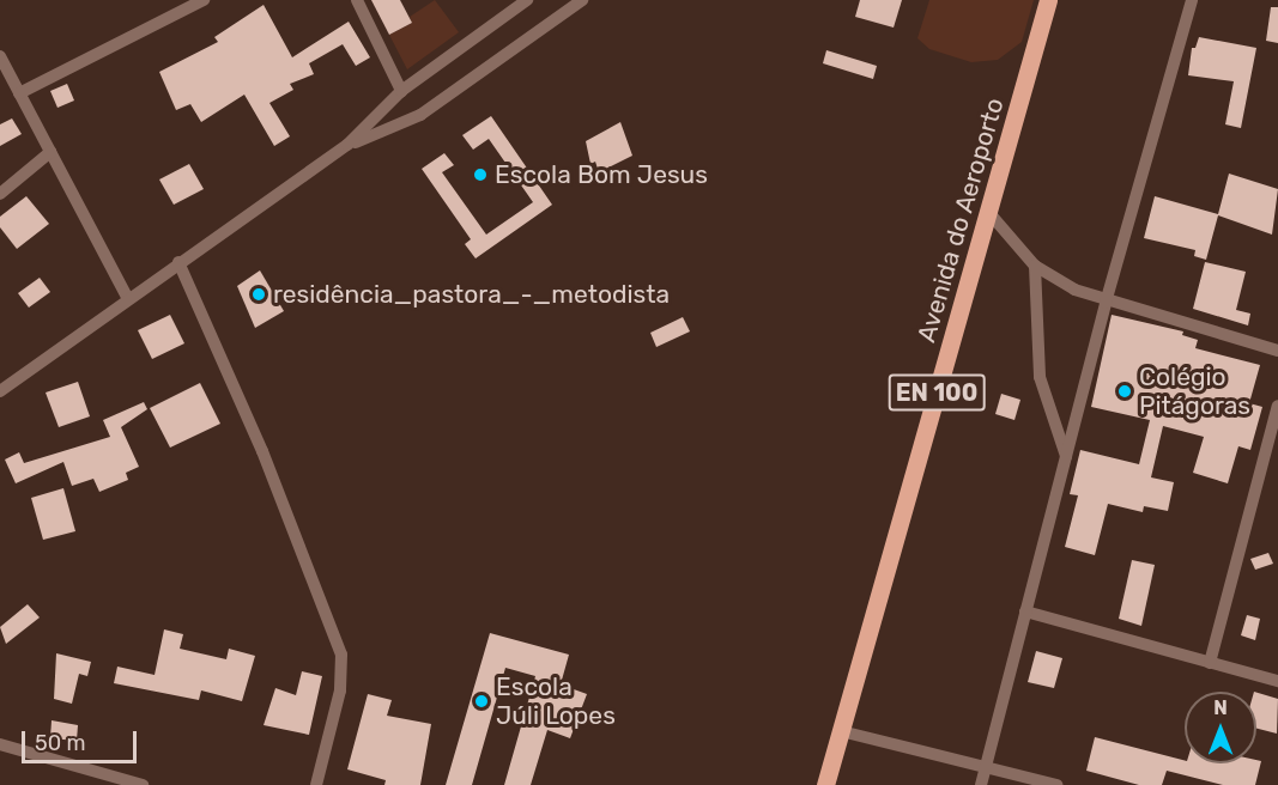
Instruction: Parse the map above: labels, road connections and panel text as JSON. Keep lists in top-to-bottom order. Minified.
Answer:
{"streets":{"main road":["Avenida do Aeroporto","EN 100"]},"places":["Escola Bom Jesus","residência_pastora_-_metodista","Colégio Pitágoras","Escola Júli Lopes"],"scale_bar":"50 m","north":"top"}
